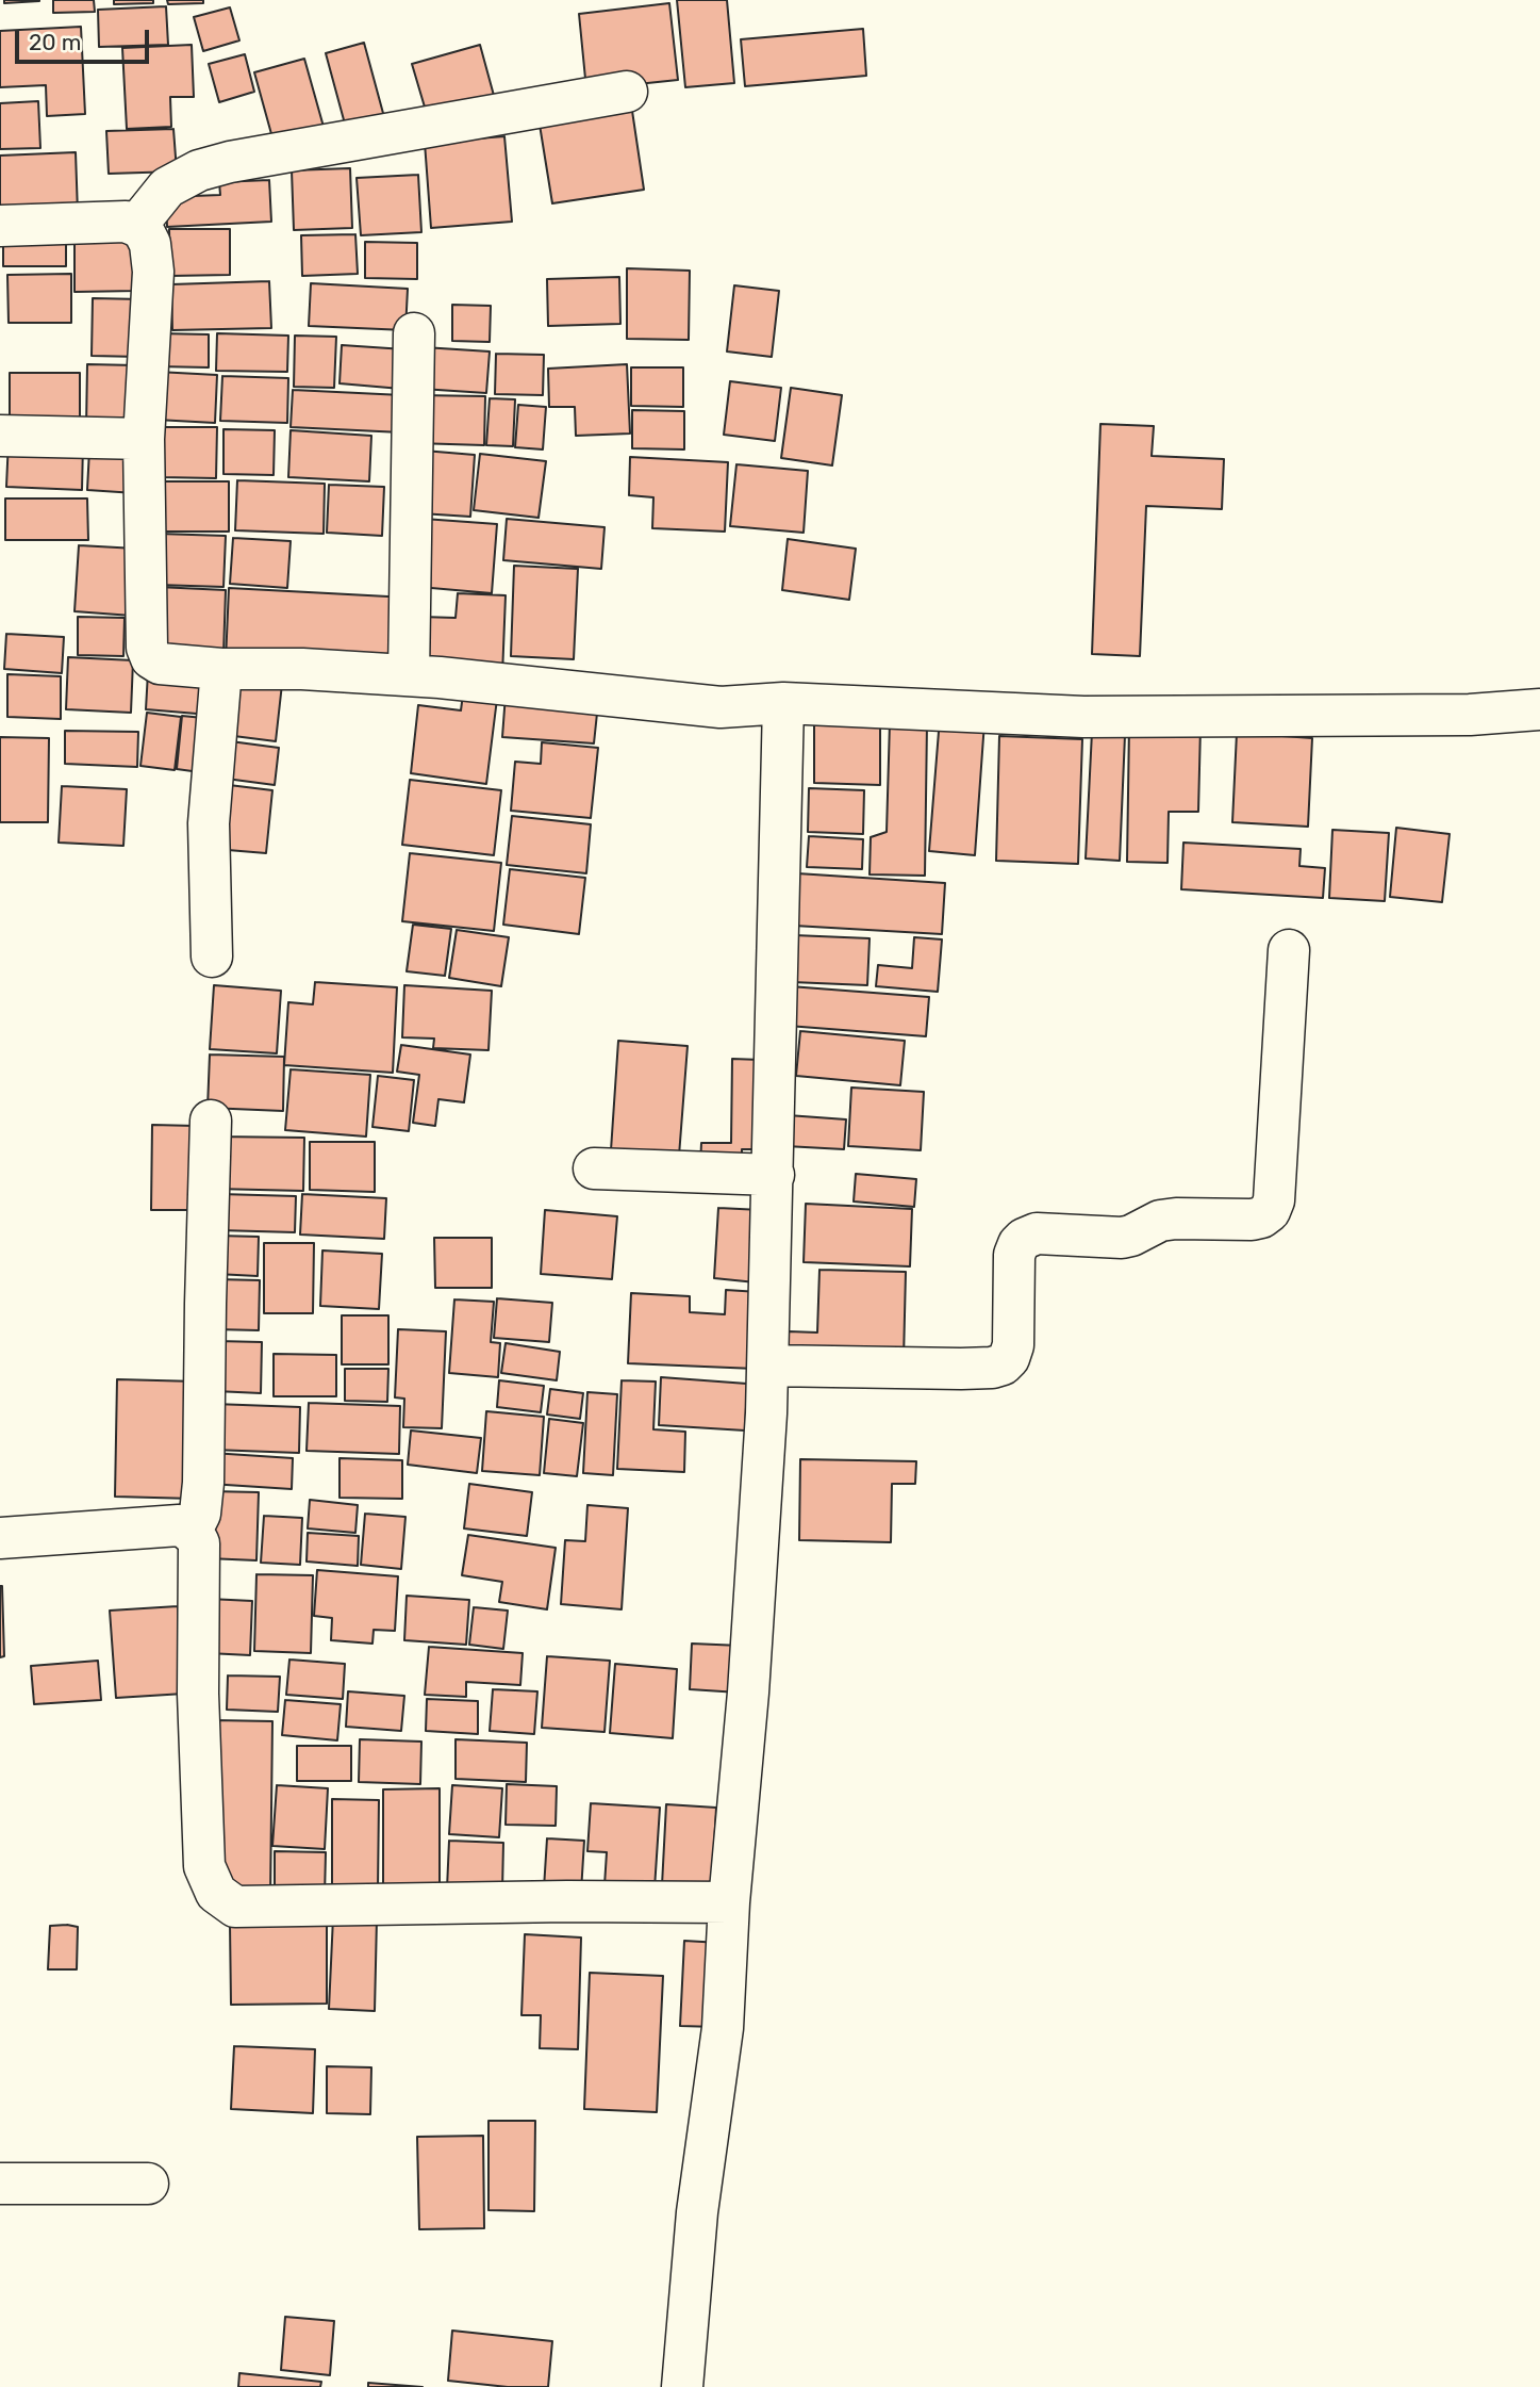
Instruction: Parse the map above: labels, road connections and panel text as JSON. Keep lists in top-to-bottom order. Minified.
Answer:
{"scale_bar":"20 m"}
